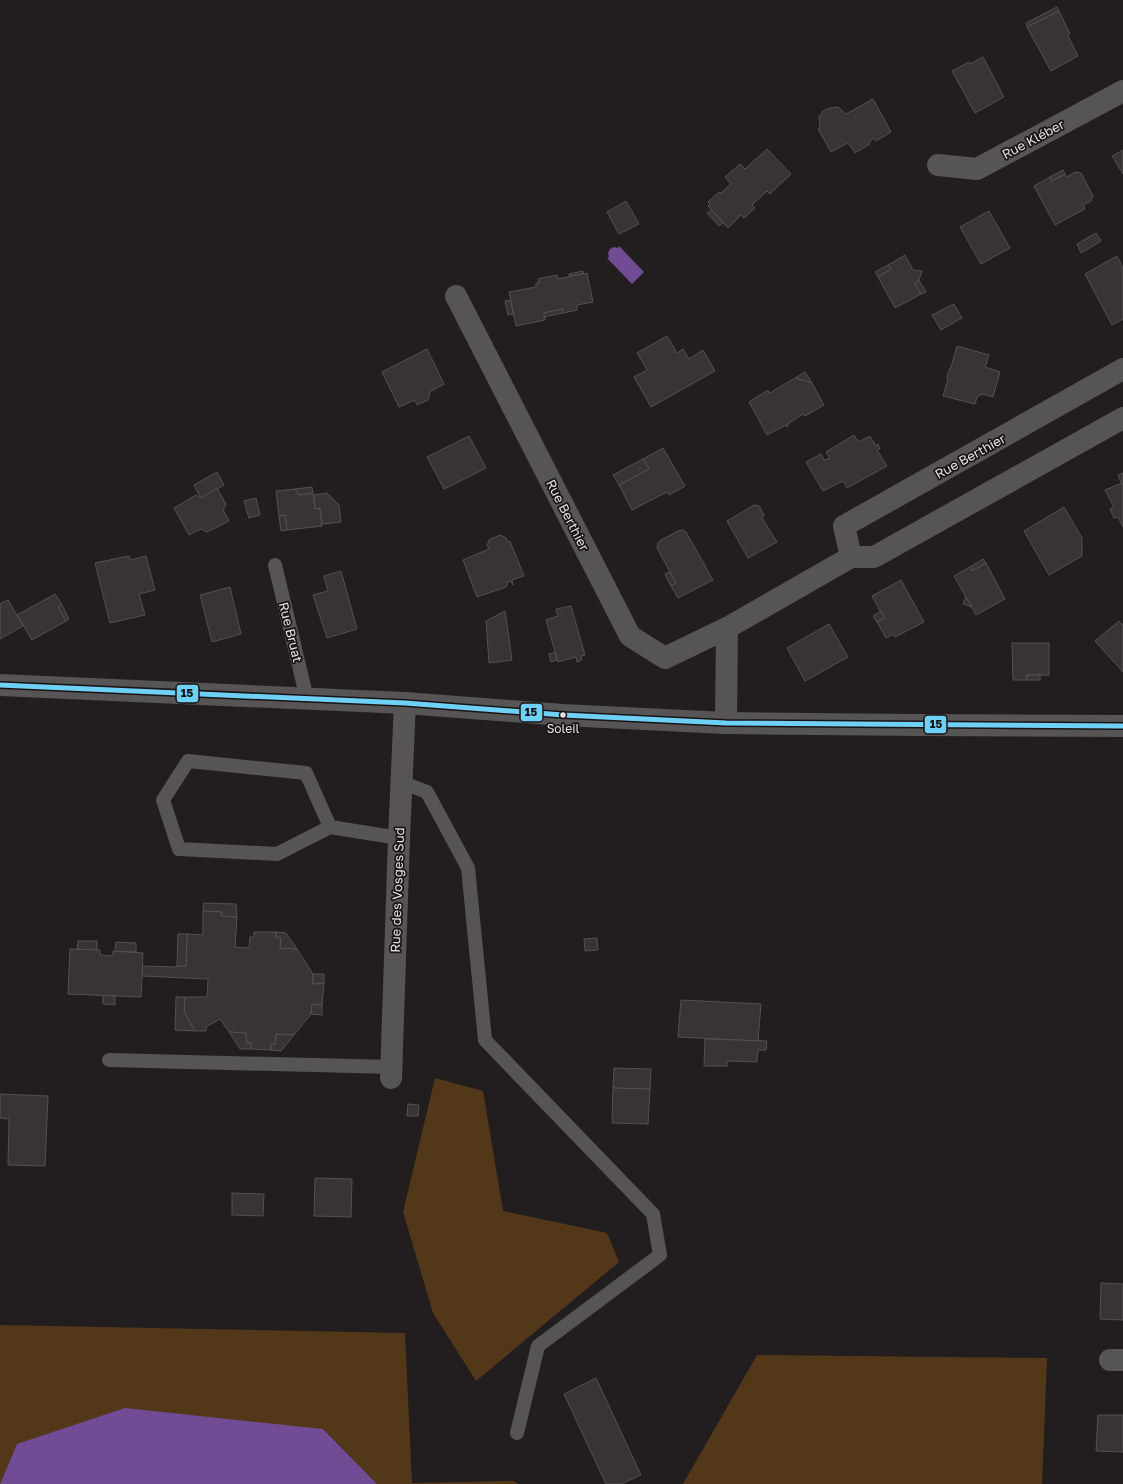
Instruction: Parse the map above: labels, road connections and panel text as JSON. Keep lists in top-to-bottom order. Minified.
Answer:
{"streets":{"street":["Rue Kléber","Rue Berthier","Rue des Vosges Sud"],"lane":["Rue Bruat"]},"places":["Soleil"],"lines":["transit line 15"]}
